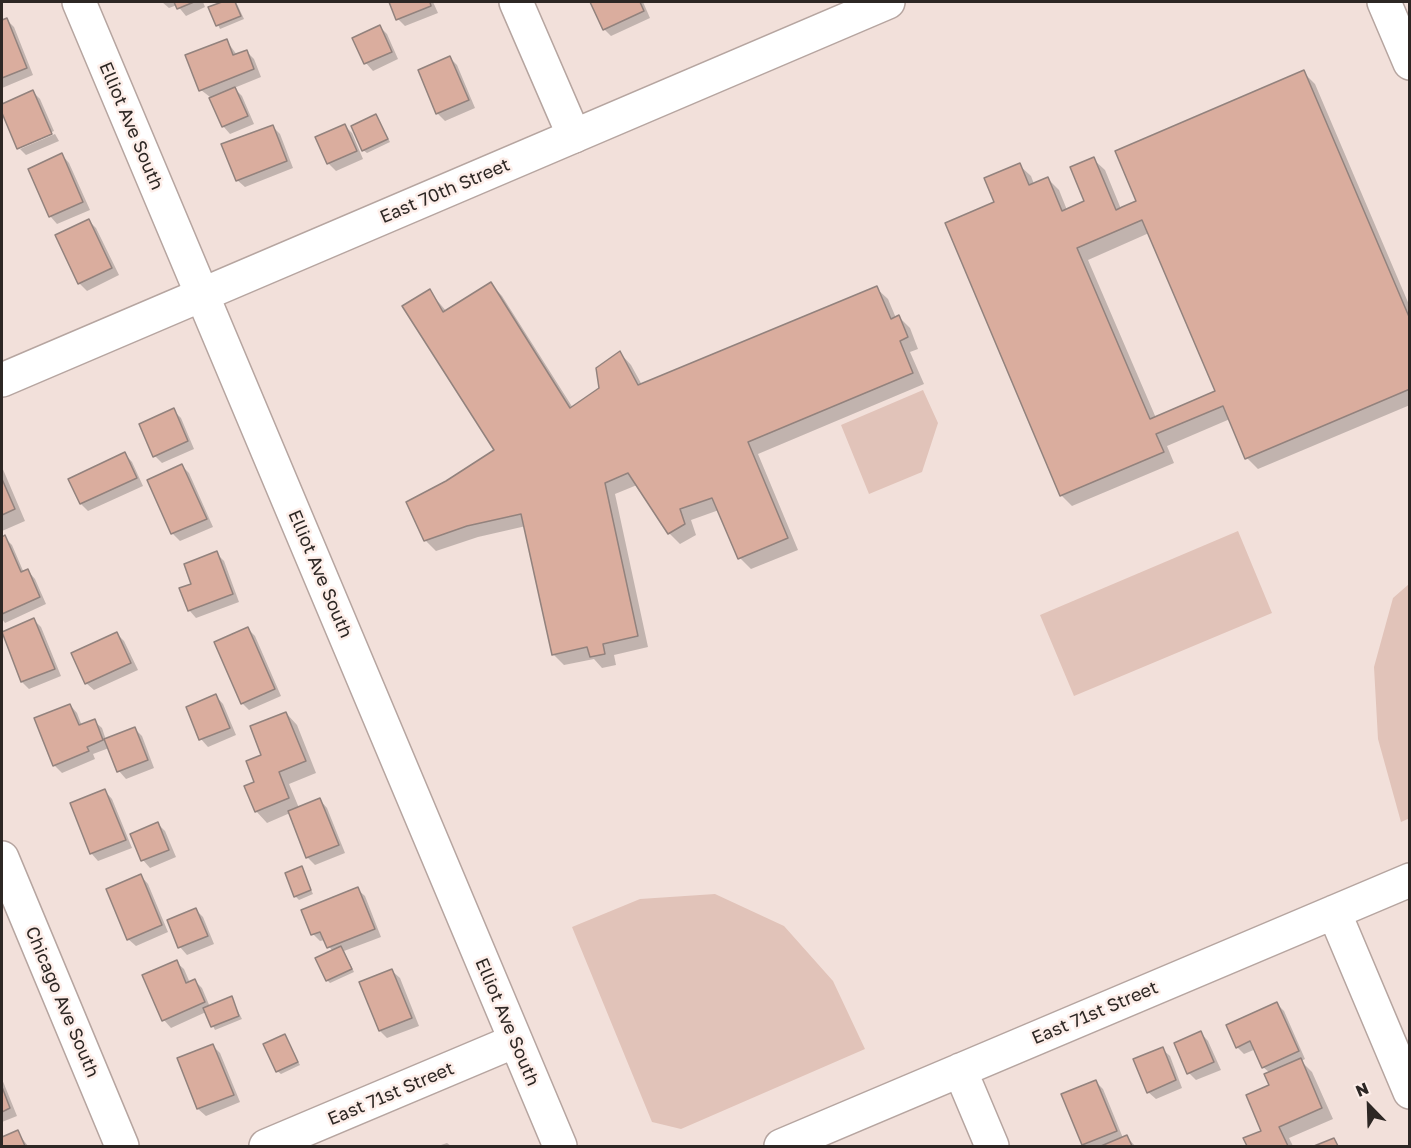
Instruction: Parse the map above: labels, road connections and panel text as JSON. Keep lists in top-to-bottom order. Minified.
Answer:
{"streets":{"street":["Elliot Ave South","East 70th Street","Chicago Ave South","East 71st Street"]},"crossings":[["Elliot Ave South","East 70th Street"],["Elliot Ave South","East 71st Street"]],"north":"top left"}
